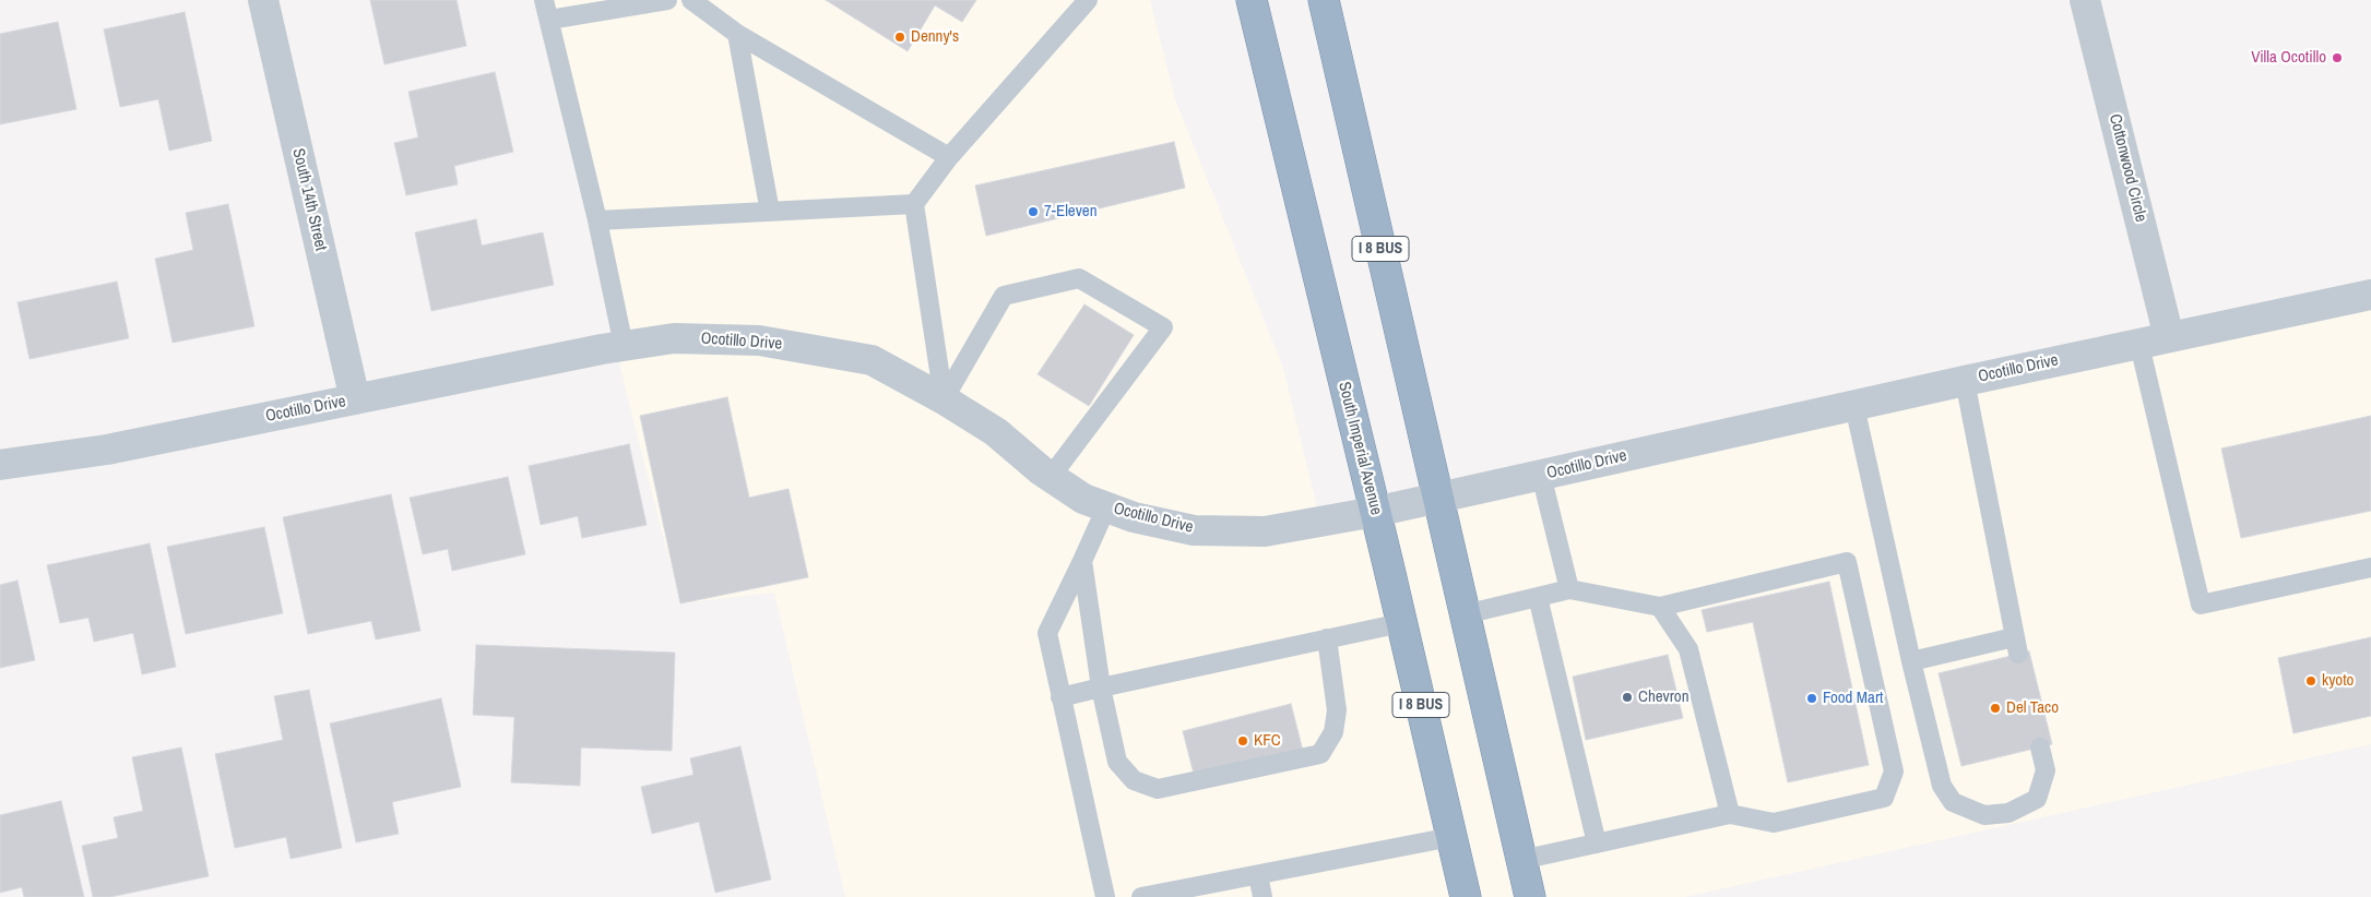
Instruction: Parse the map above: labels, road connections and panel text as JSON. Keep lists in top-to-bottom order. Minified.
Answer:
{"streets":{"highway":["I 8 BUS","South Imperial Avenue"],"street":["Cottonwood Circle","South 14th Street","Ocotillo Drive"]},"crossings":[["Cottonwood Circle","Ocotillo Drive"],["South 14th Street","Ocotillo Drive"],["I 8 BUS","Ocotillo Drive"],["Ocotillo Drive","South Imperial Avenue"]],"places":["Denny's","Villa Ocotillo","7-Eleven","kyoto","Chevron","Food Mart","Del Taco","KFC"]}
